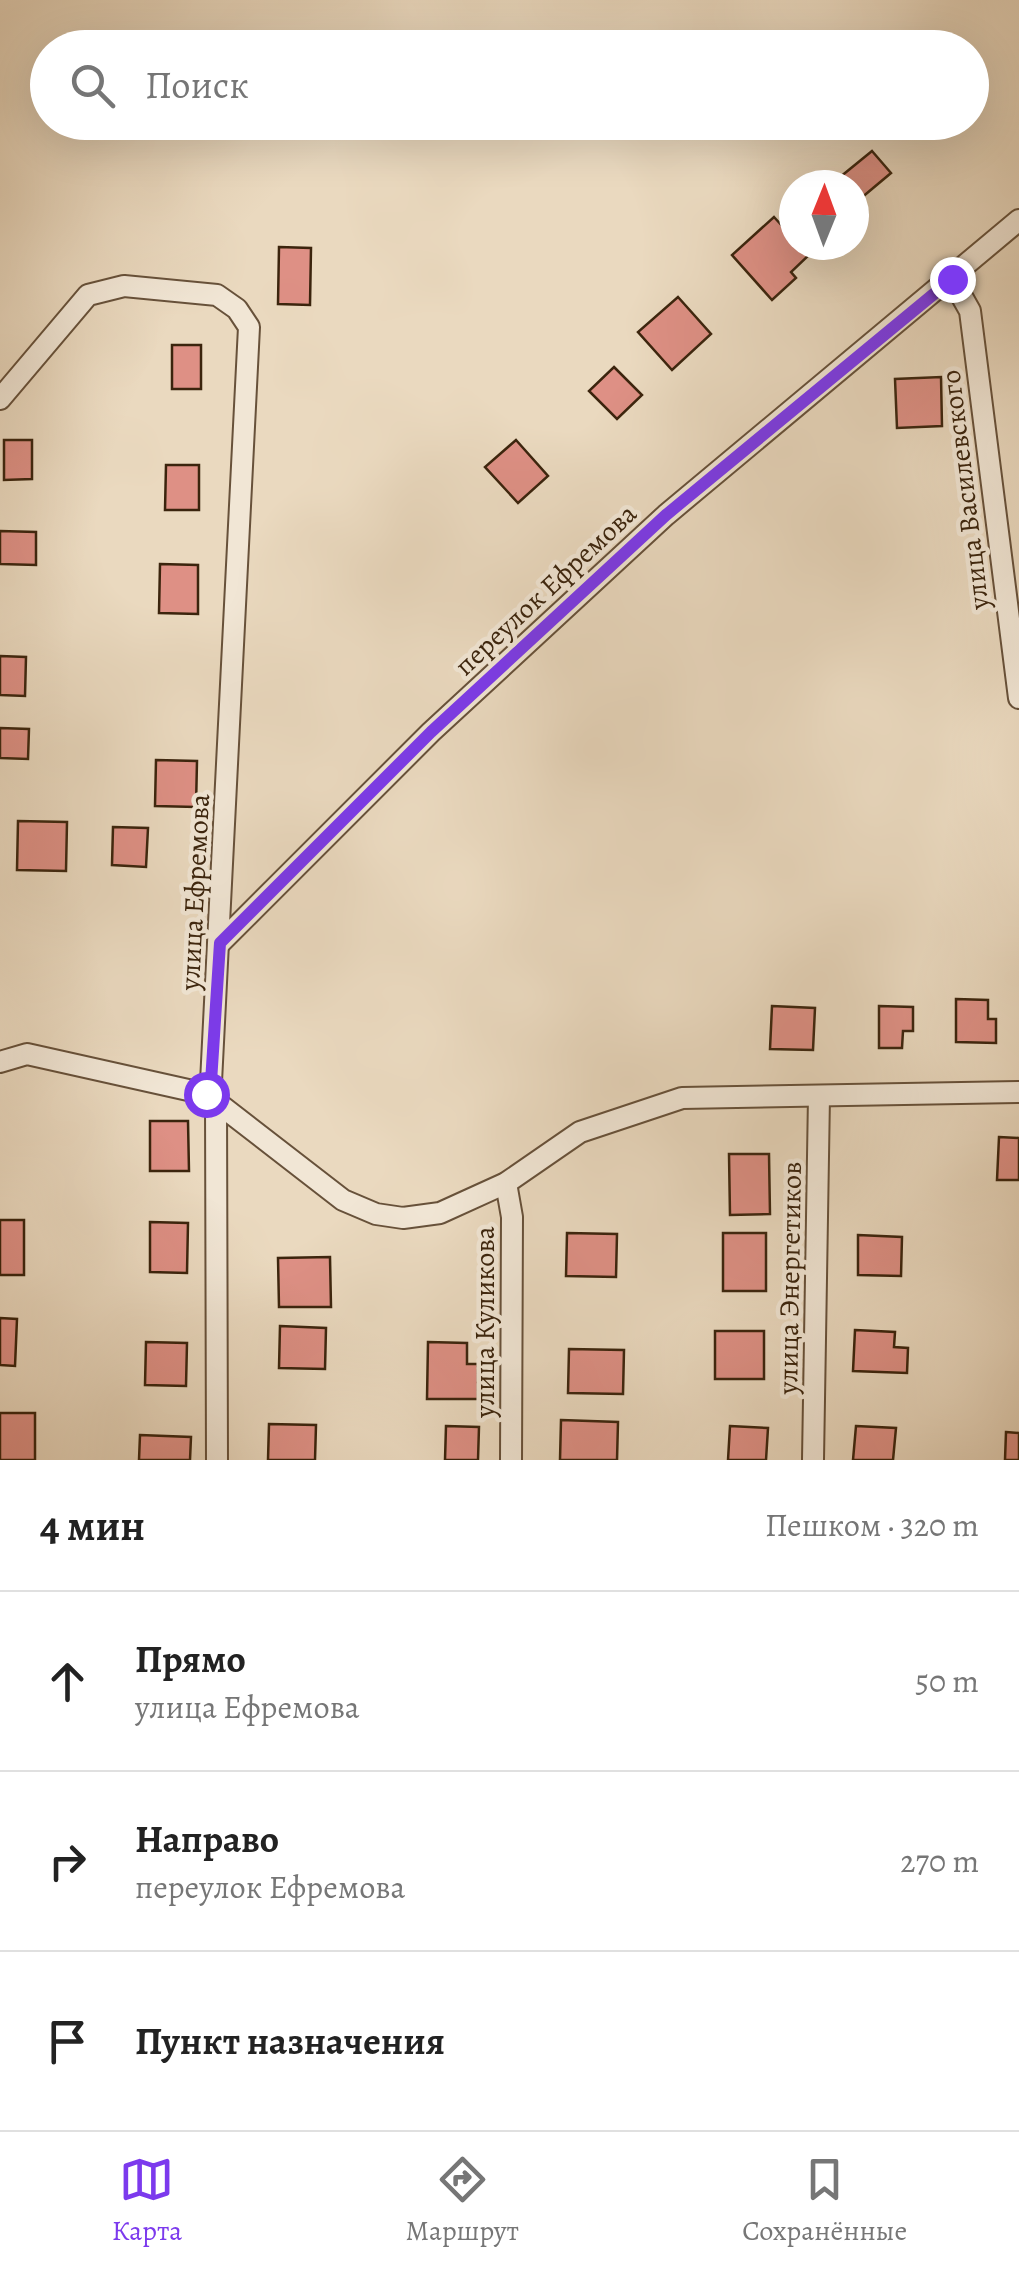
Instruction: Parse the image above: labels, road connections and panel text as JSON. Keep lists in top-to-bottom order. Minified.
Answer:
{"streets":{"street":["улица Василевского","переулок Ефремова","улица Ефремова","улица Энергетиков","улица Куликова"]},"crossings":[["улица Василевского","переулок Ефремова"],["переулок Ефремова","улица Ефремова"]],"north":"top","page":{"search":"Поиск","heading":["4 мин","Пешком · 320 m"],"list":[["Прямо","улица Ефремова","50 m"],["Направо","переулок Ефремова","270 m"],"Пункт назначения"],"nav":["Карта","Маршрут","Сохранённые"]}}
